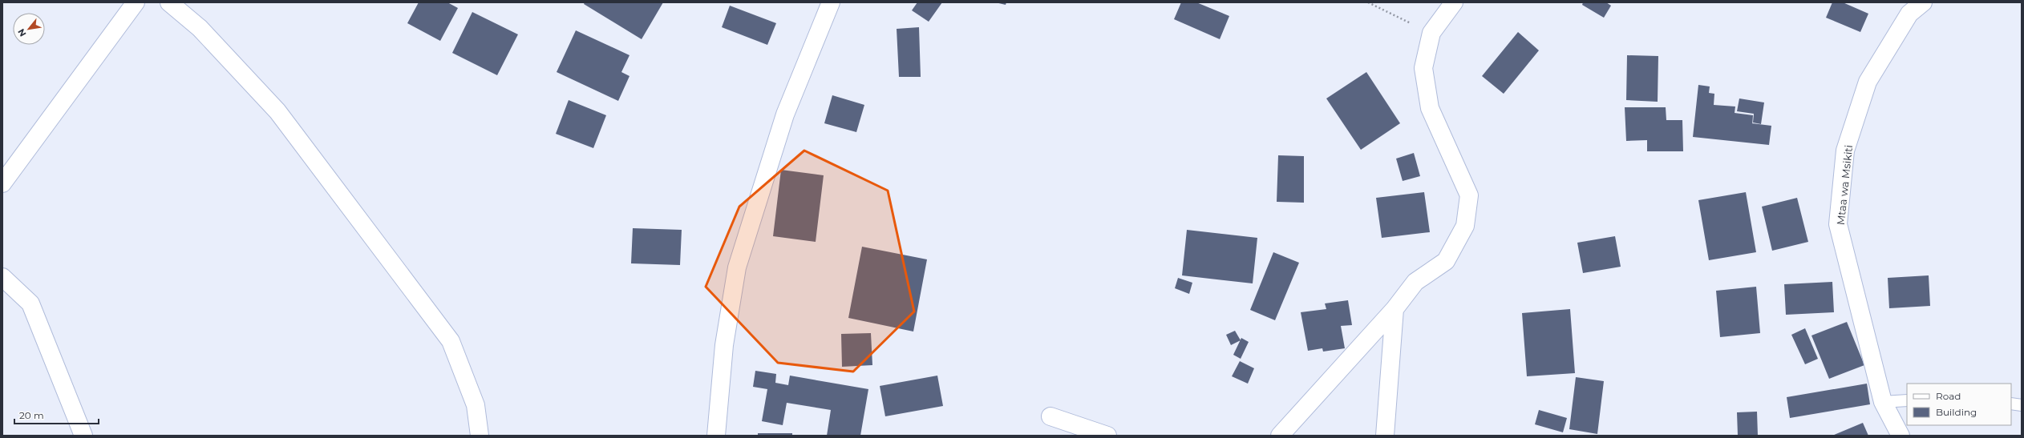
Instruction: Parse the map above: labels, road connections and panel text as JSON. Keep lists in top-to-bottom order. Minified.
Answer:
{"streets":{"street":["Mtaa wa Msikiti"]},"legend":["Road","Building"],"scale_bar":"20 m","north":"bottom left"}
